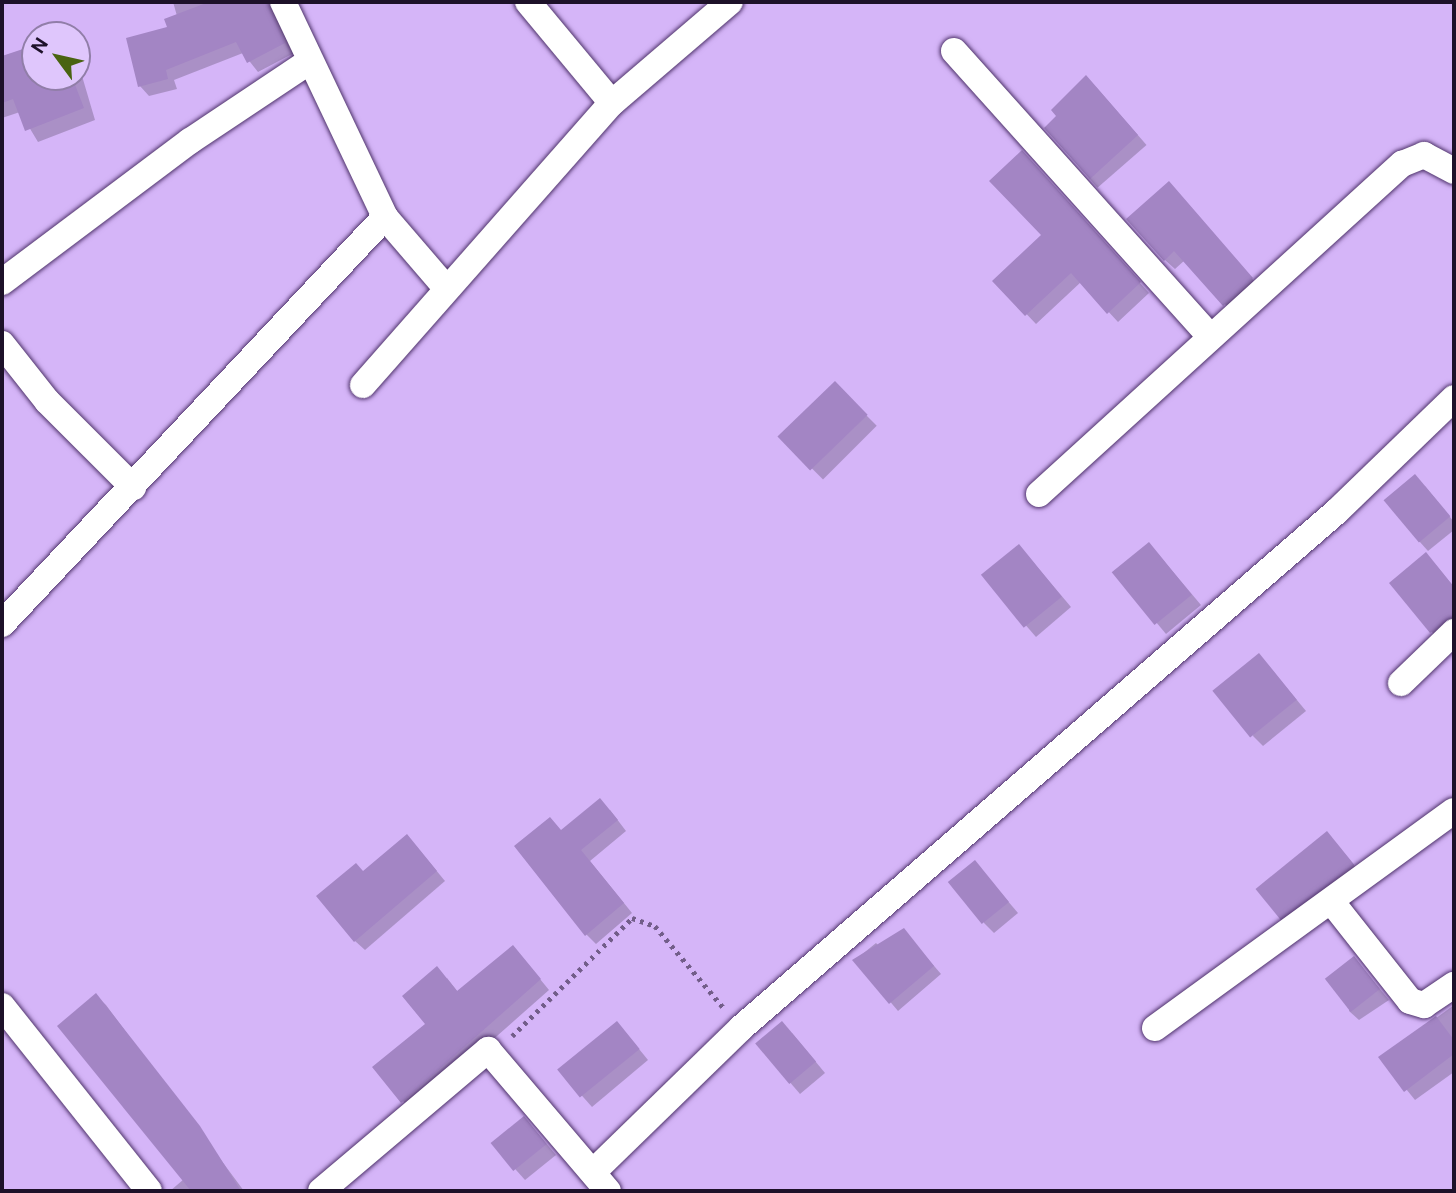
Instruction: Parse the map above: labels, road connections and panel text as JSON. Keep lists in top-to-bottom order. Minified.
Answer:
{"north":"top left"}
